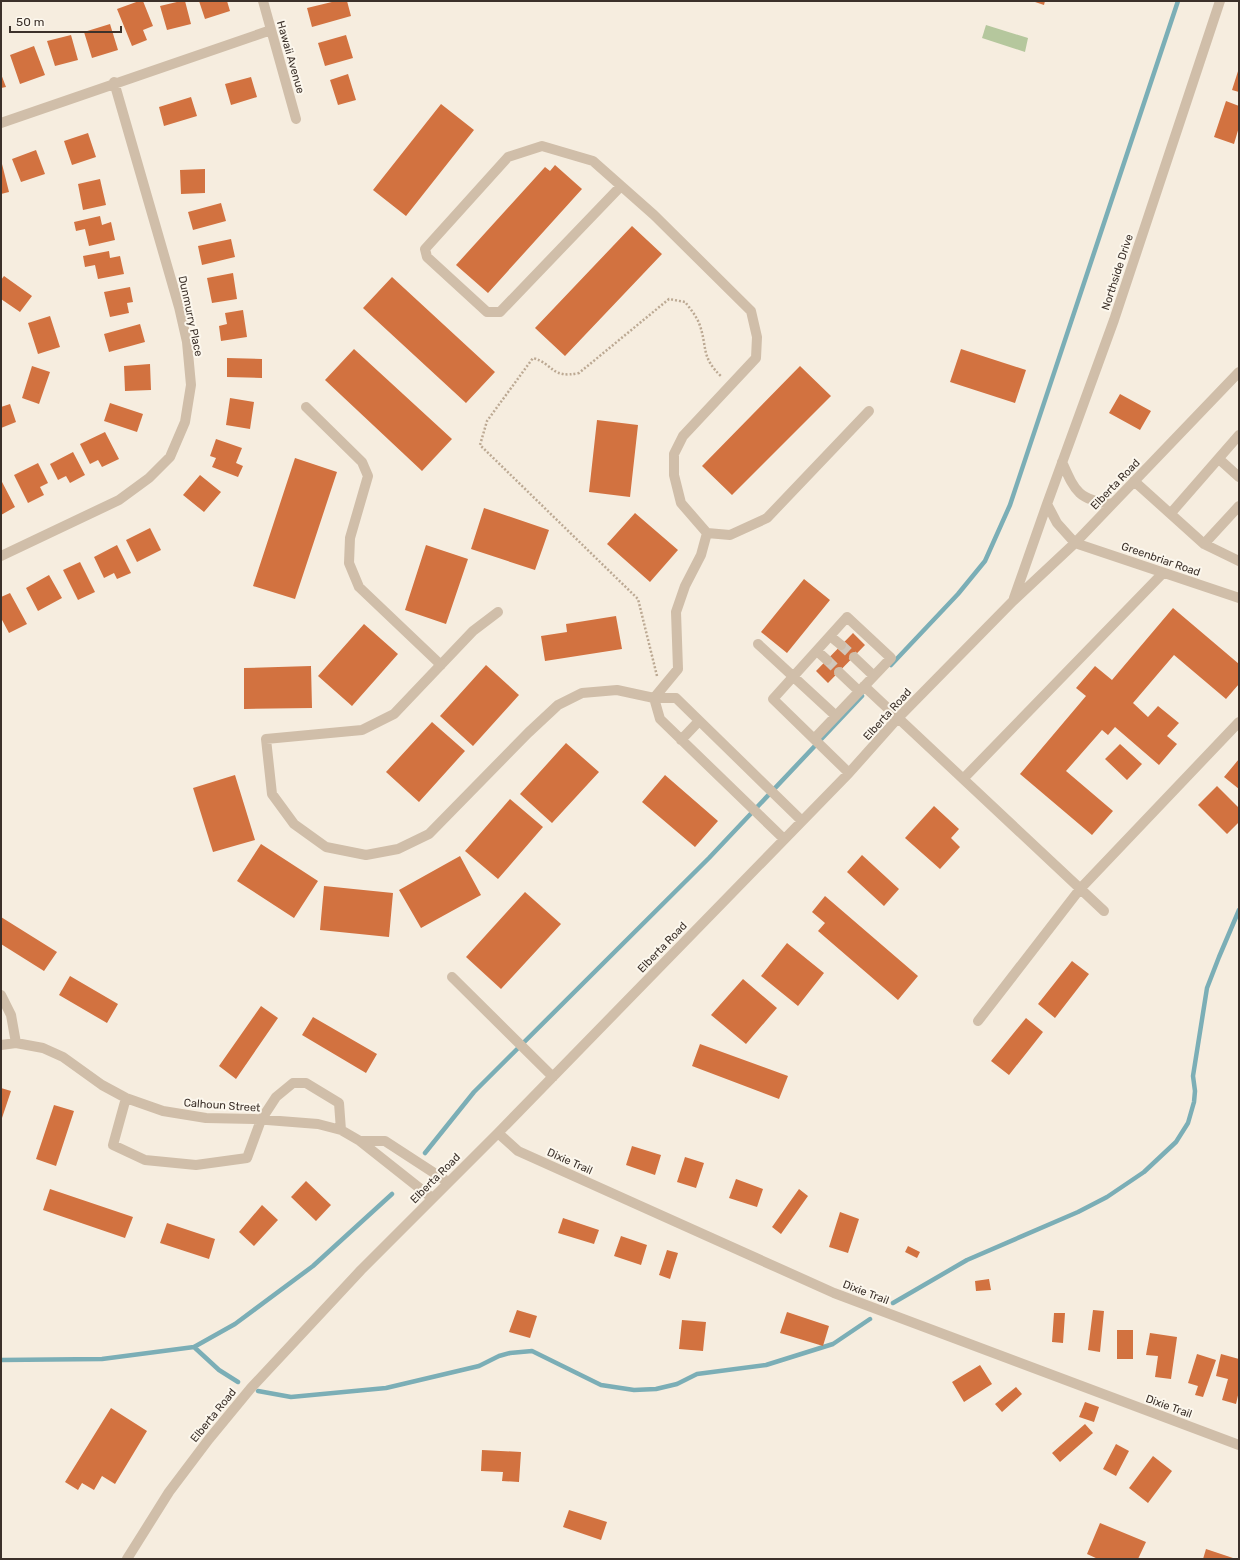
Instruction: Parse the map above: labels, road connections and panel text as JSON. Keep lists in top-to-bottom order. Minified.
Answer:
{"streets":{"street":["Hawaii Avenue","Northside Drive","Dunmurry Place","Elberta Road","Greenbriar Road","Calhoun Street","Dixie Trail"]},"crossings":[["Northside Drive","Elberta Road"],["Elberta Road","Greenbriar Road"],["Elberta Road","Calhoun Street"],["Elberta Road","Dixie Trail"]],"scale_bar":"50 m"}
